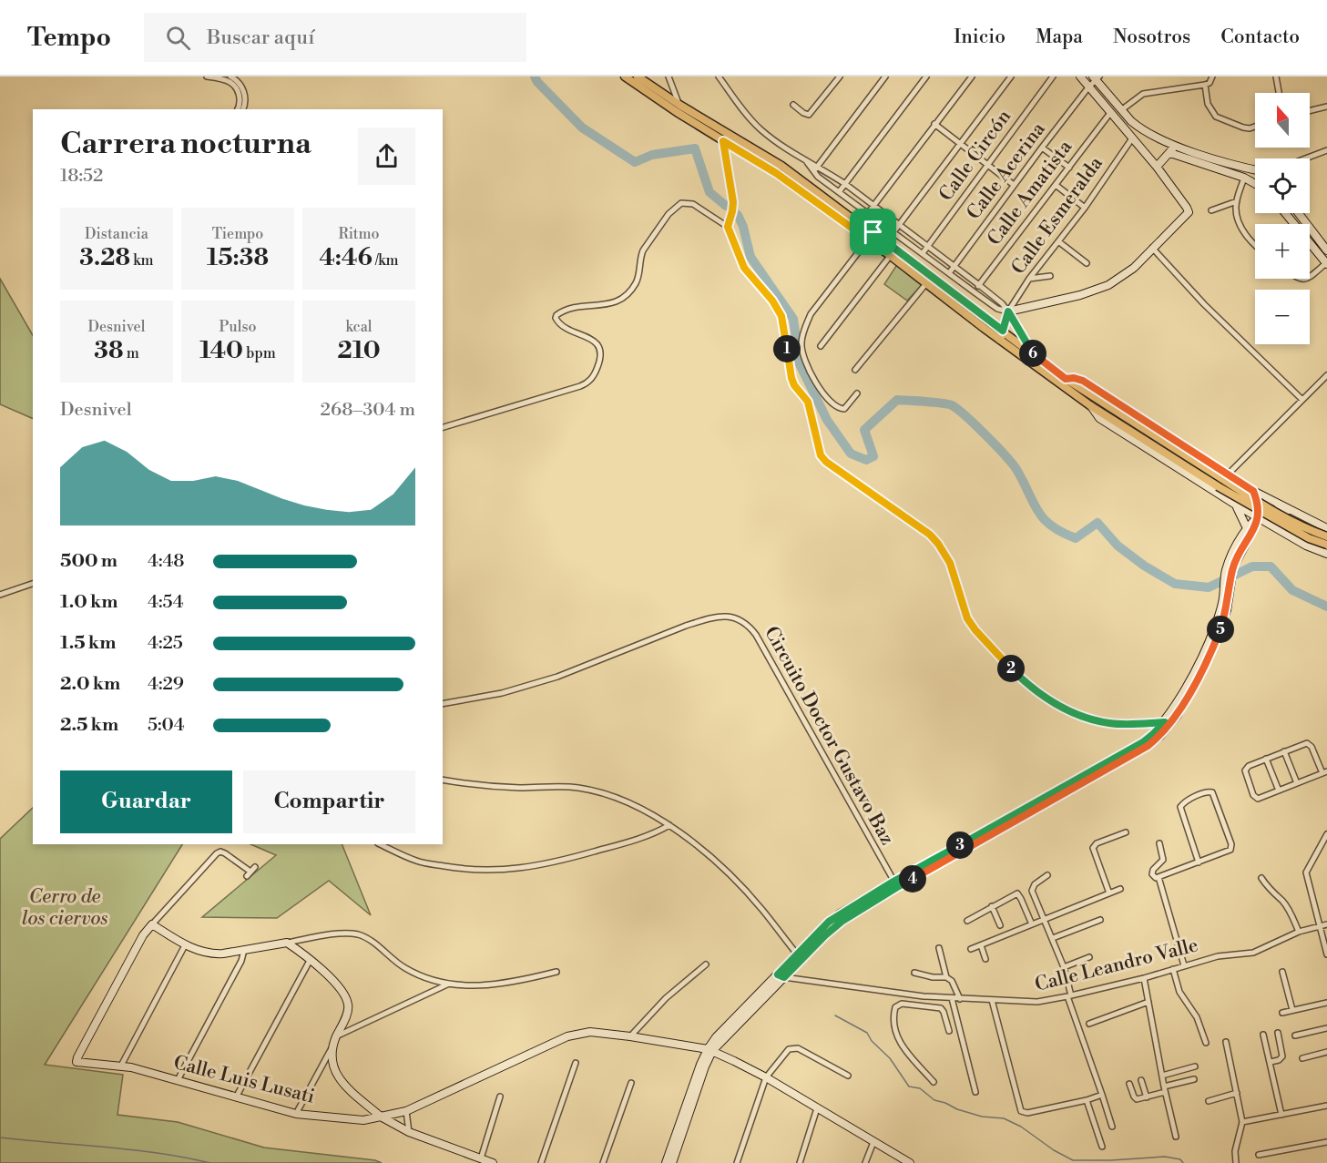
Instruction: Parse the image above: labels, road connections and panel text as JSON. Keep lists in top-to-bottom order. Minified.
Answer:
{"streets":{"street":["Calle Circón","Calle Acerina","Calle Amatista","Calle Esmeralda","Circuito Doctor Gustavo Baz","Calle Leandro Valle","Calle Luis Lusati"]},"parks":["Cerro de los ciervos"],"north":"top","page":{"header":"Tempo","search":"Buscar aquí","nav":["Inicio","Mapa","Nosotros","Contacto"],"map_buttons":["+","−"],"heading":["Carrera nocturna","18:52"],"stats":[["Distancia","3.28 km"],["Tiempo","15:38"],["Ritmo","4:46 /km"],["Desnivel","38 m"],["Pulso","140 bpm"],["kcal","210"]],"pins":["1","6","5","2","3","4"],"chart":["Desnivel","268–304 m"],"list":[{"name":"500 m","note":"4:48"},{"name":"1.0 km","note":"4:54"},{"name":"1.5 km","note":"4:25"},{"name":"2.0 km","note":"4:29"},{"name":"2.5 km","note":"5:04"}],"buttons":["Guardar","Compartir"]}}
